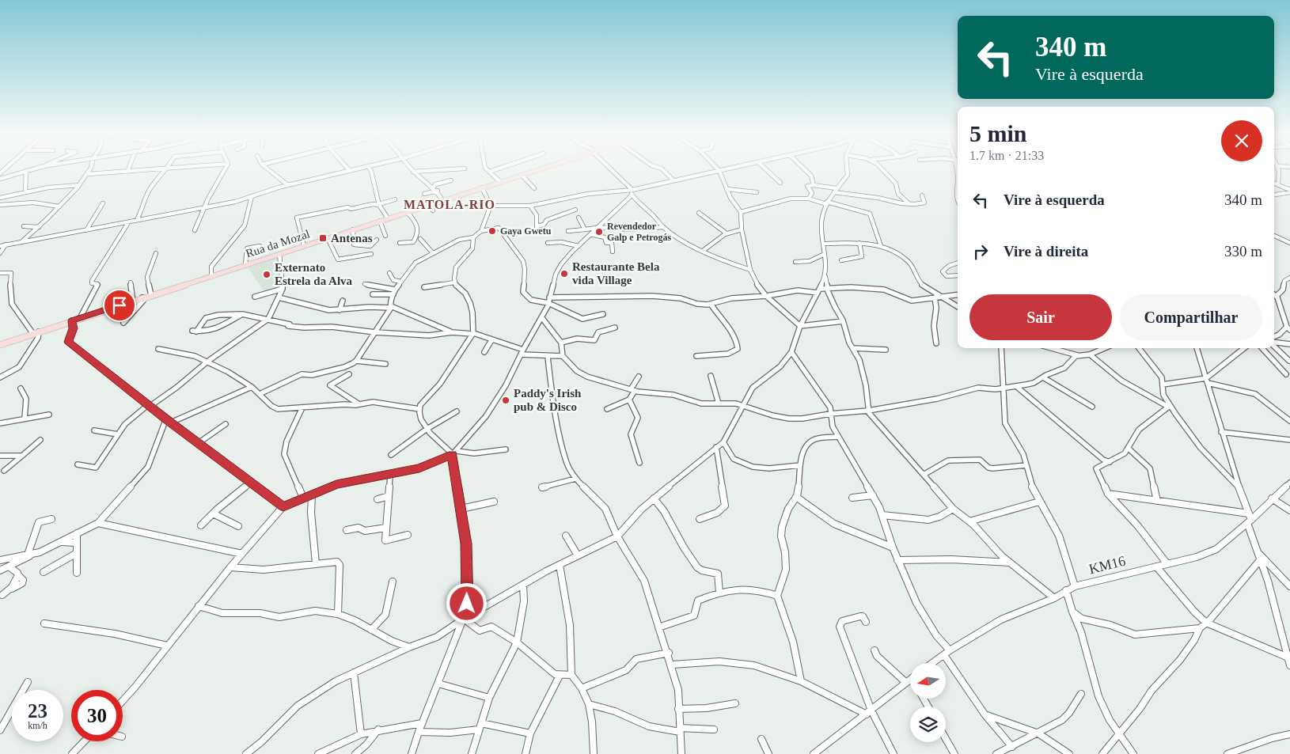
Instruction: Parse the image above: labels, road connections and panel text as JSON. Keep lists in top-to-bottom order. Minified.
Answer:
{"streets":{"main road":["Rua da Mozal"],"street":["KM16"]},"districts":["MATOLA-RIO"],"places":{"other":["Gaya Gwetu","Revendedor Galp e Petrogás","Restaurante Bela vida Village","Externato Estrela da Alva","Paddy's Irish pub & Disco"],"transit":["Antenas"]},"north":"left","page":{"turn":["340 m","Vire à esquerda"],"heading":["5 min","1.7 km · 21:33"],"list":[{"name":"Vire à esquerda","value":"340 m"},{"name":"Vire à direita","value":"330 m"}],"buttons":["Sair","Compartilhar"],"speed":"23 km/h","limit":"30"}}
